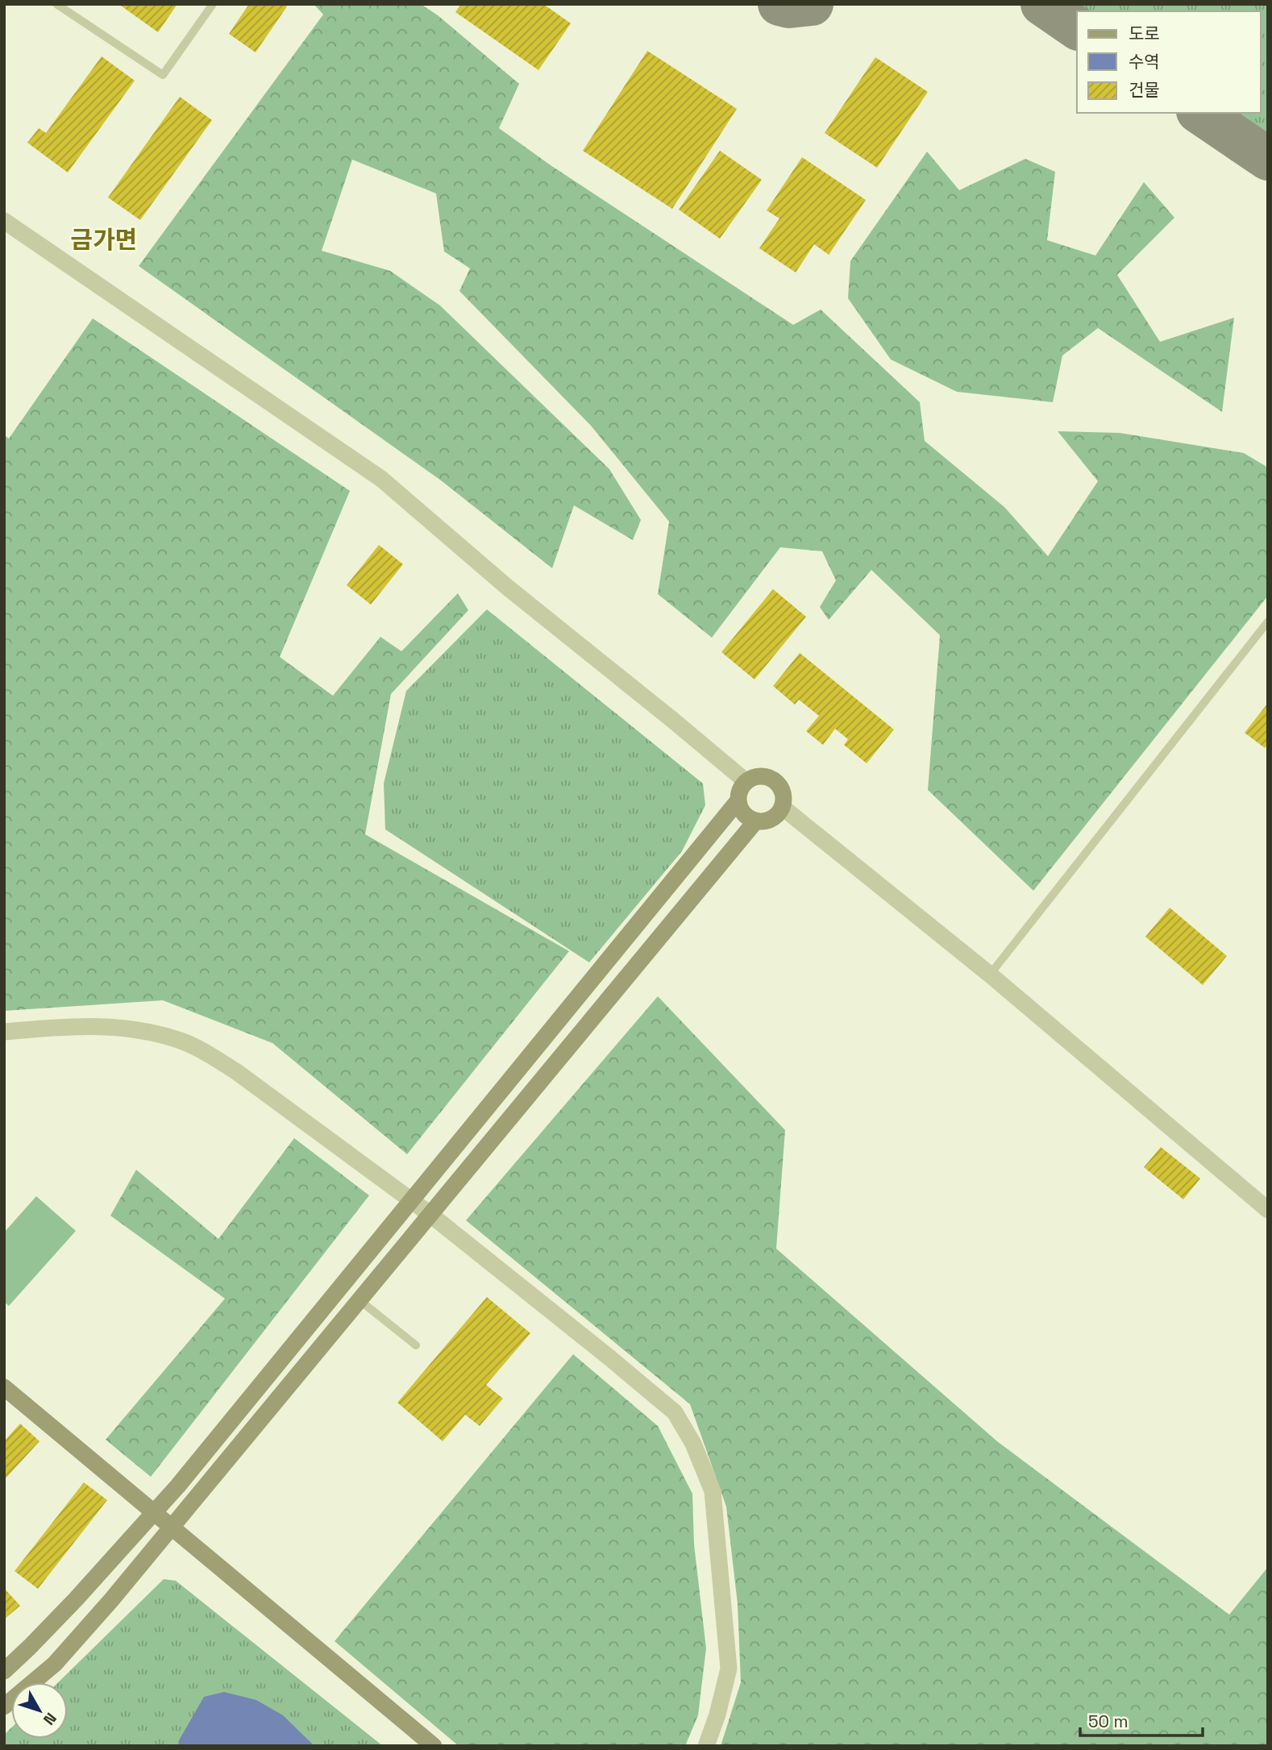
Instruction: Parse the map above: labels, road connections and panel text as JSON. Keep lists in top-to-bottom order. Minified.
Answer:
{"districts":["금가면"],"legend":["도로","수역","건물"],"scale_bar":"50 m","north":"bottom right"}
